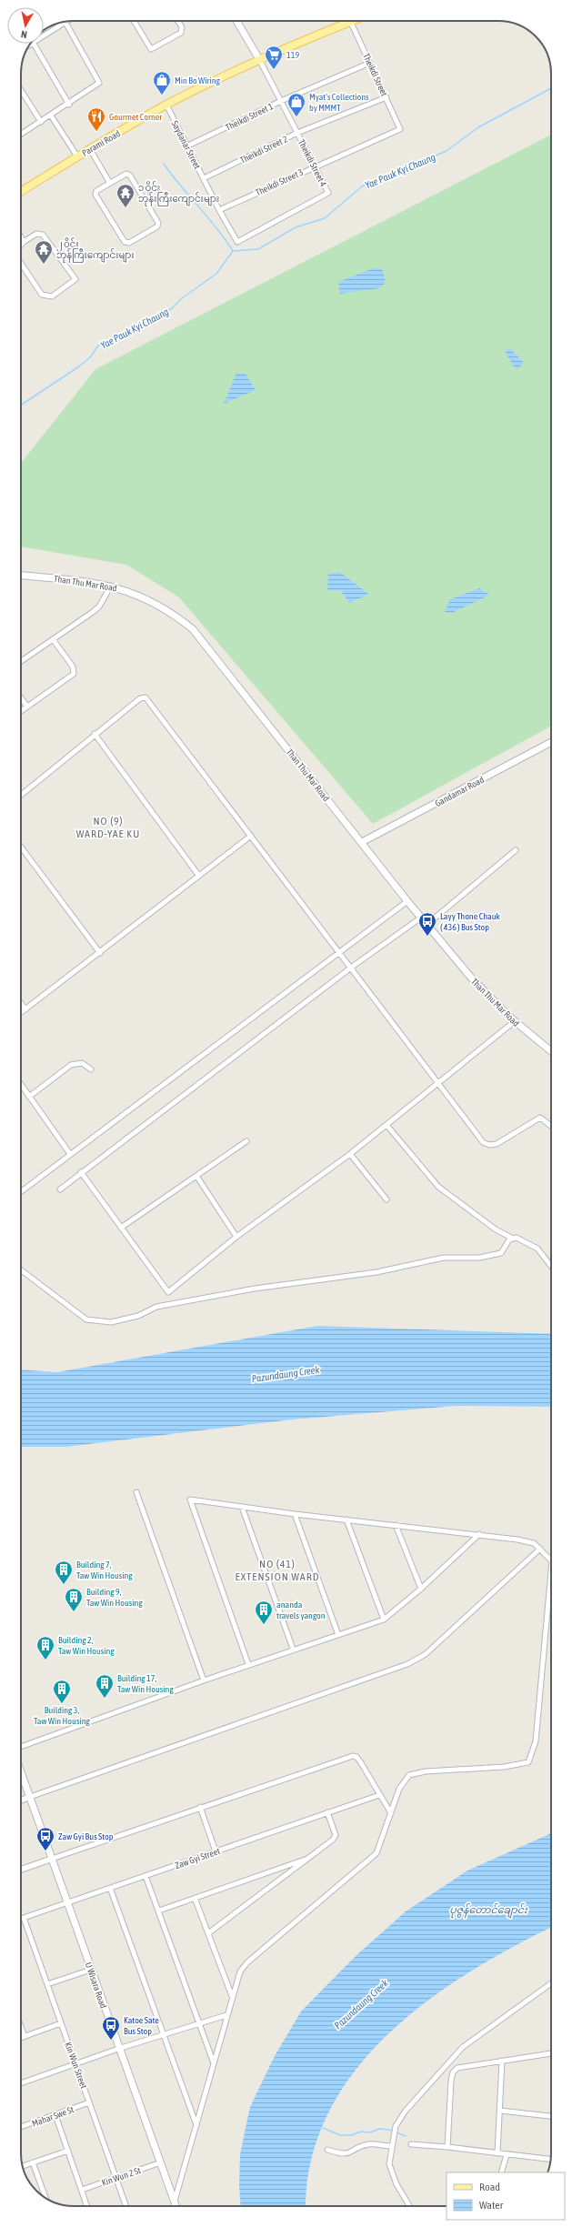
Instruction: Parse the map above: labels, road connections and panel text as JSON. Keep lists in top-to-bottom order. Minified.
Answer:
{"streets":{"main road":["Parami Road","Than Thu Mar Road","Gandamar Road","U Wisara Road"],"street":["Theikdi Street","Theikdi Street 1","Saydanar Street","Theikdi Street 2","Theikdi Street 4","Theikdi Street 3","Zaw Gyi Street","Kin Wun Street","Mahar Swe St","Kin Wun 2 St"]},"crossings":[["Theikdi Street","Theikdi Street 1"],["Theikdi Street","Theikdi Street 2"],["Theikdi Street","Theikdi Street 3"],["Theikdi Street 1","Saydanar Street"],["Theikdi Street 1","Theikdi Street 4"],["Parami Road","Saydanar Street"],["Parami Road","Theikdi Street 4"],["Saydanar Street","Theikdi Street 2"],["Saydanar Street","Theikdi Street 4"],["Saydanar Street","Theikdi Street 3"],["Theikdi Street 2","Theikdi Street 4"],["Theikdi Street 4","Theikdi Street 3"],["Than Thu Mar Road","Gandamar Road"],["Zaw Gyi Street","U Wisara Road"],["Zaw Gyi Street","Kin Wun Street"],["U Wisara Road","Kin Wun 2 St"],["Kin Wun Street","Mahar Swe St"],["Kin Wun Street","Kin Wun 2 St"]],"districts":["NO (9) WARD-YAE KU","NO (41) EXTENSION WARD"],"water":["Yae Pauk Kyi Chaung","Pazundaung Creek","ပုဇွန်တောင်ချောင်း"],"places":{"supermarket":["119"],"shop":["Min Bo Wiring","Myat's Collections by MMMT"],"restaurant":["Gourmet Corner"],"temple":["၁ ဝိုင်း ဘုန်းကြီးကျောင်းများ","၂ ဝိုင်း ဘုန်ကြီးကျောင်းများ"],"bus stop":["Layy Thone Chauk ( 436 ) Bus Stop","Zaw Gyi Bus Stop","Katoe Sate Bus Stop"],"building":["Building 7, Taw Win Housing","Building 9, Taw Win Housing","ananda travels yangon","Building 2, Taw Win Housing","Building 17, Taw Win Housing","Building 3, Taw Win Housing"]},"legend":["Road","Water"],"north":"bottom"}
